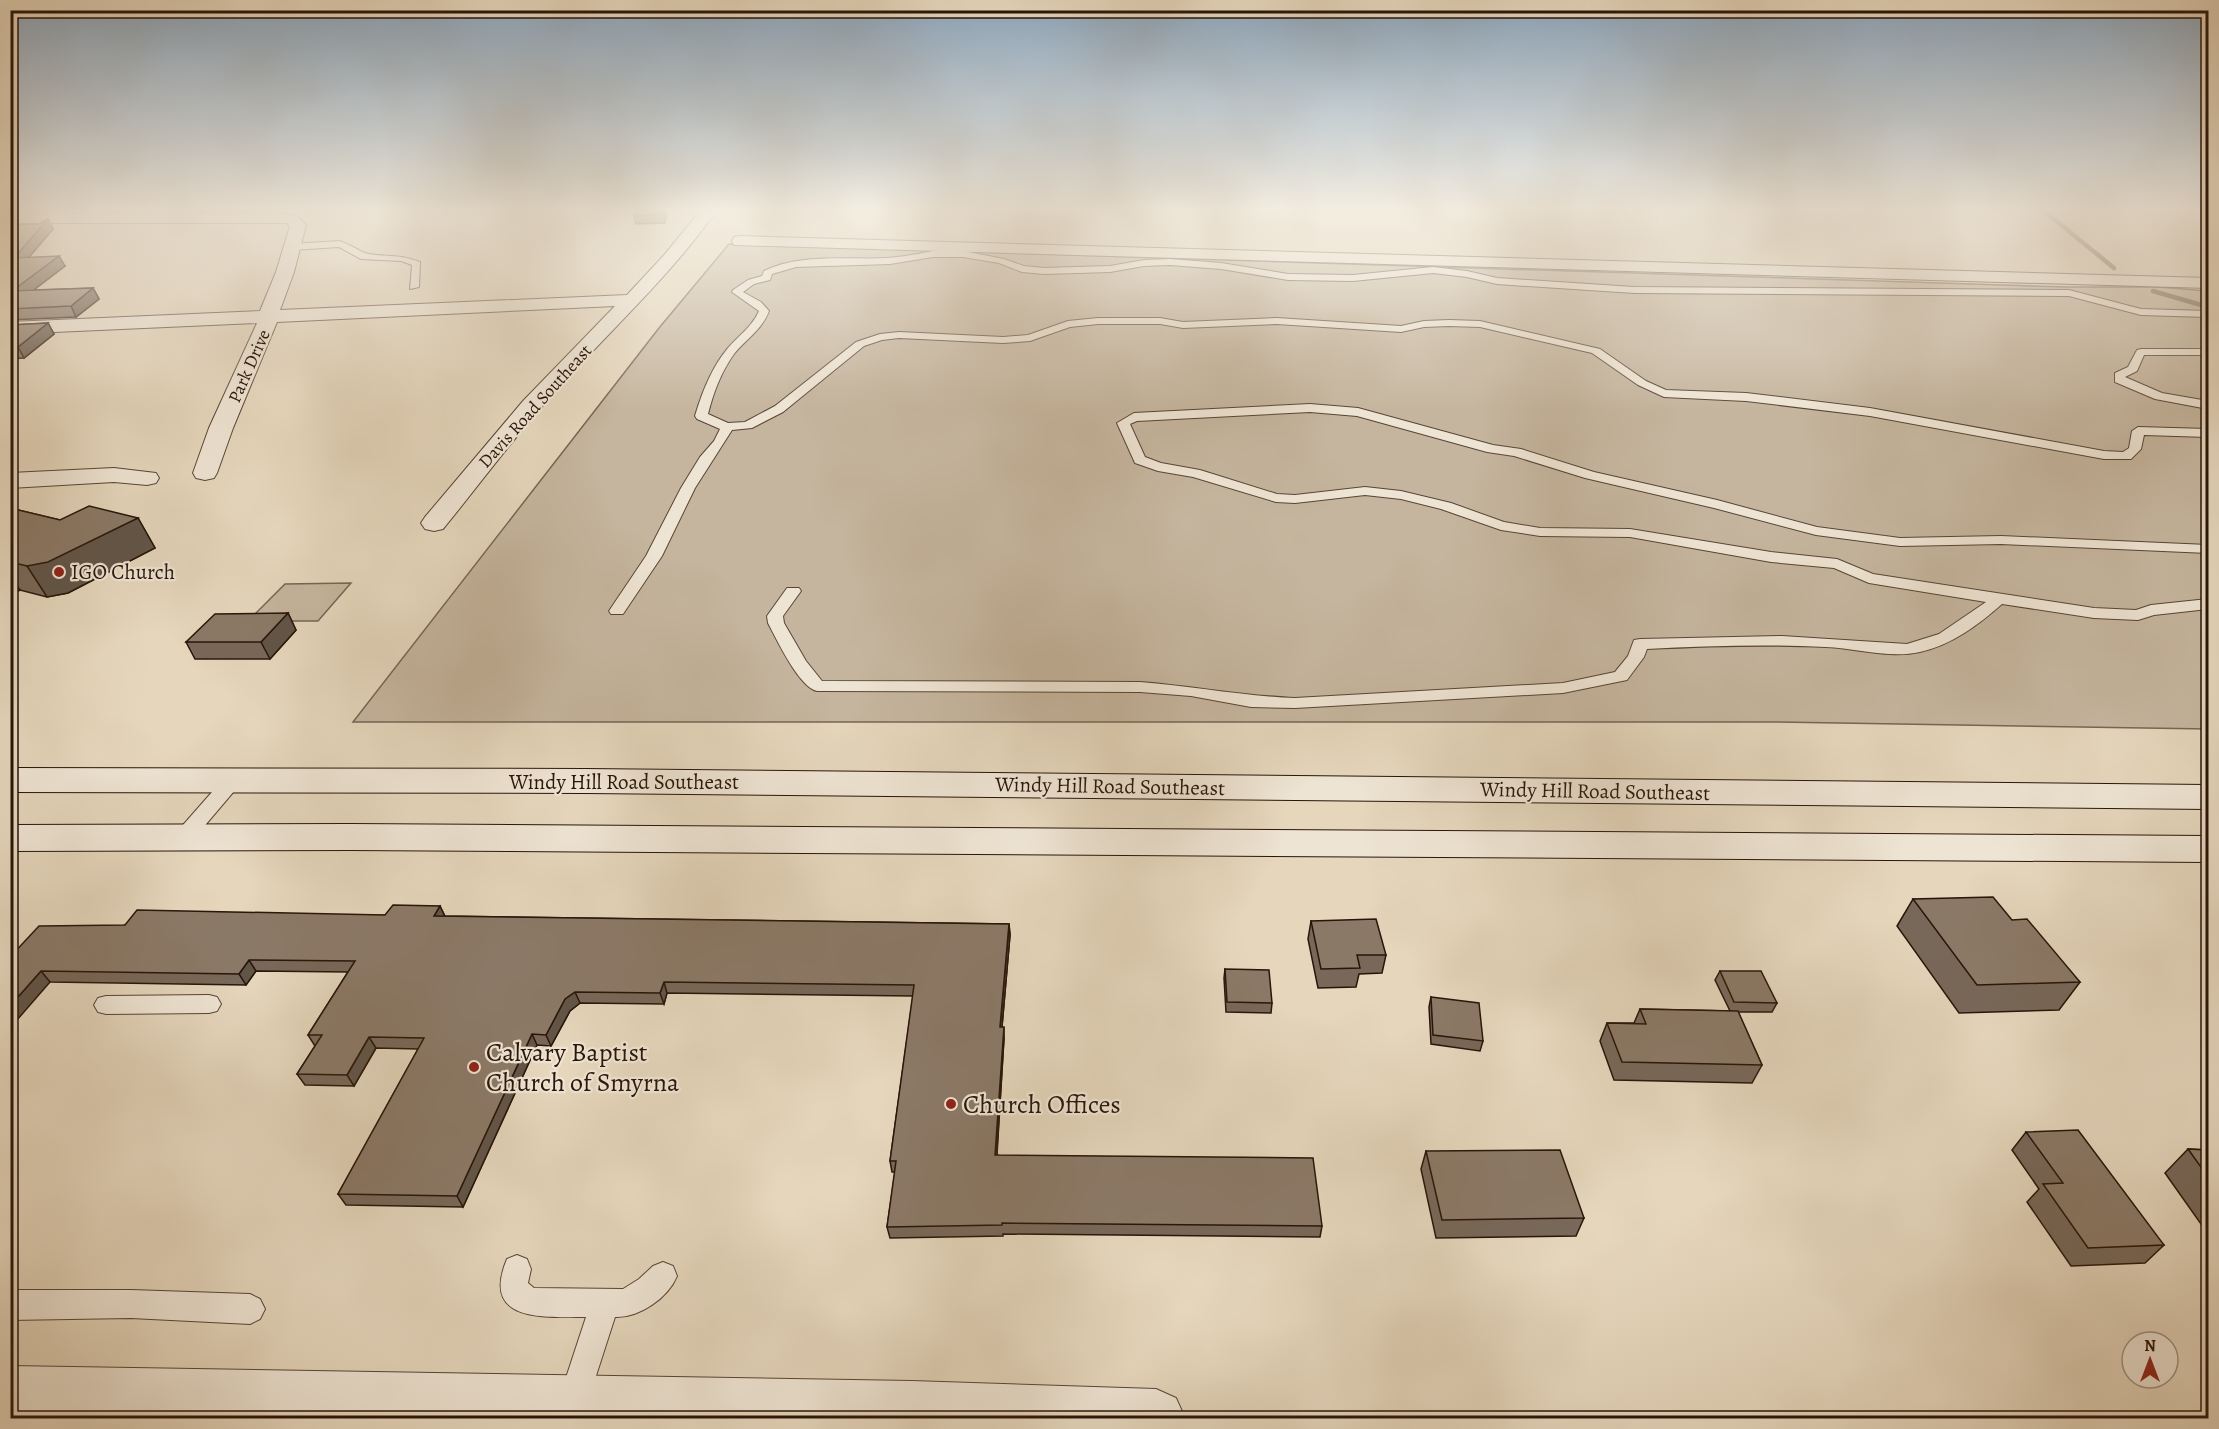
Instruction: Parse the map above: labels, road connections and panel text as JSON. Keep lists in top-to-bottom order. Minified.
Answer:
{"streets":{"street":["Park Drive","Davis Road Southeast","Windy Hill Road Southeast"]},"places":["IGO Church","Calvary Baptist Church of Smyrna","Church Offices"],"north":"top"}
